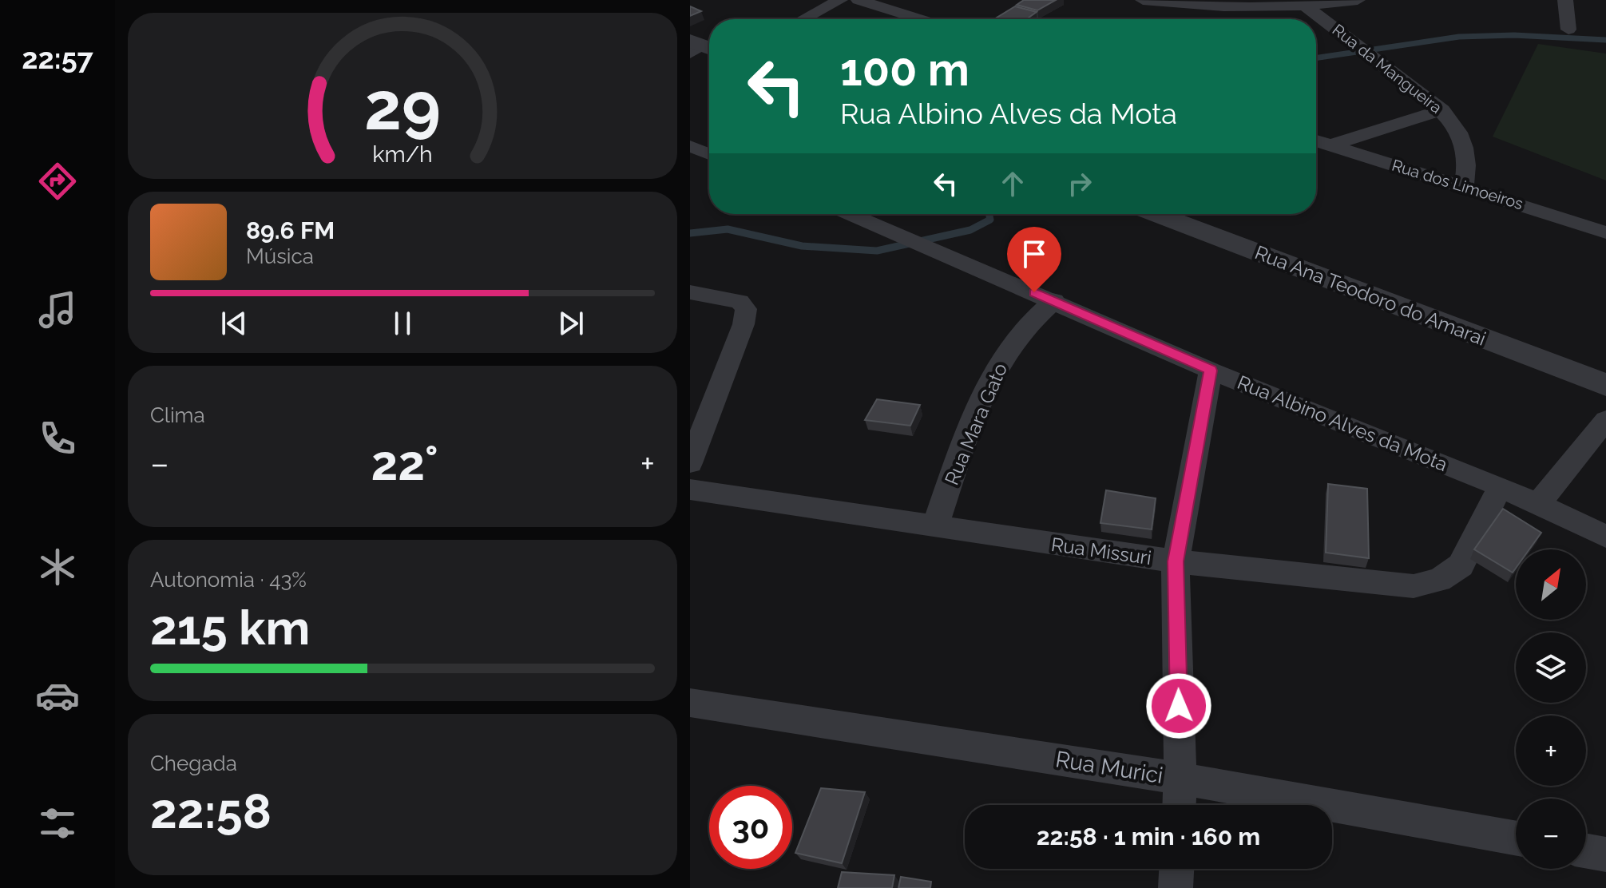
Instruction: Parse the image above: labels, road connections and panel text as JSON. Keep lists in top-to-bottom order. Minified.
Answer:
{"streets":{"street":["Rua da Mangueira","Rua dos Limoeiros","Rua Ana Teodoro do Amarai","Rua Albino Alves da Mota","Rua Mara Gato","Rua Missuri","Rua Murici"]},"crossings":[["Rua da Mangueira","Rua dos Limoeiros"],["Rua Albino Alves da Mota","Rua Mara Gato"],["Rua Albino Alves da Mota","Rua Missuri"],["Rua Mara Gato","Rua Missuri"]],"north":"top right","page":{"tabs":"22:57","turn":["100 m","Rua Albino Alves da Mota"],"song":["89.6 FM","Música"],"tile":["Clima",["Autonomia · 43%","215 km"],["Chegada","22:58"]],"heat":["−","22°","+"],"map_buttons":["+","−"],"limit":"30","trip":"22:58 · 1 min · 160 m","gauge":["29","km/h"]}}
